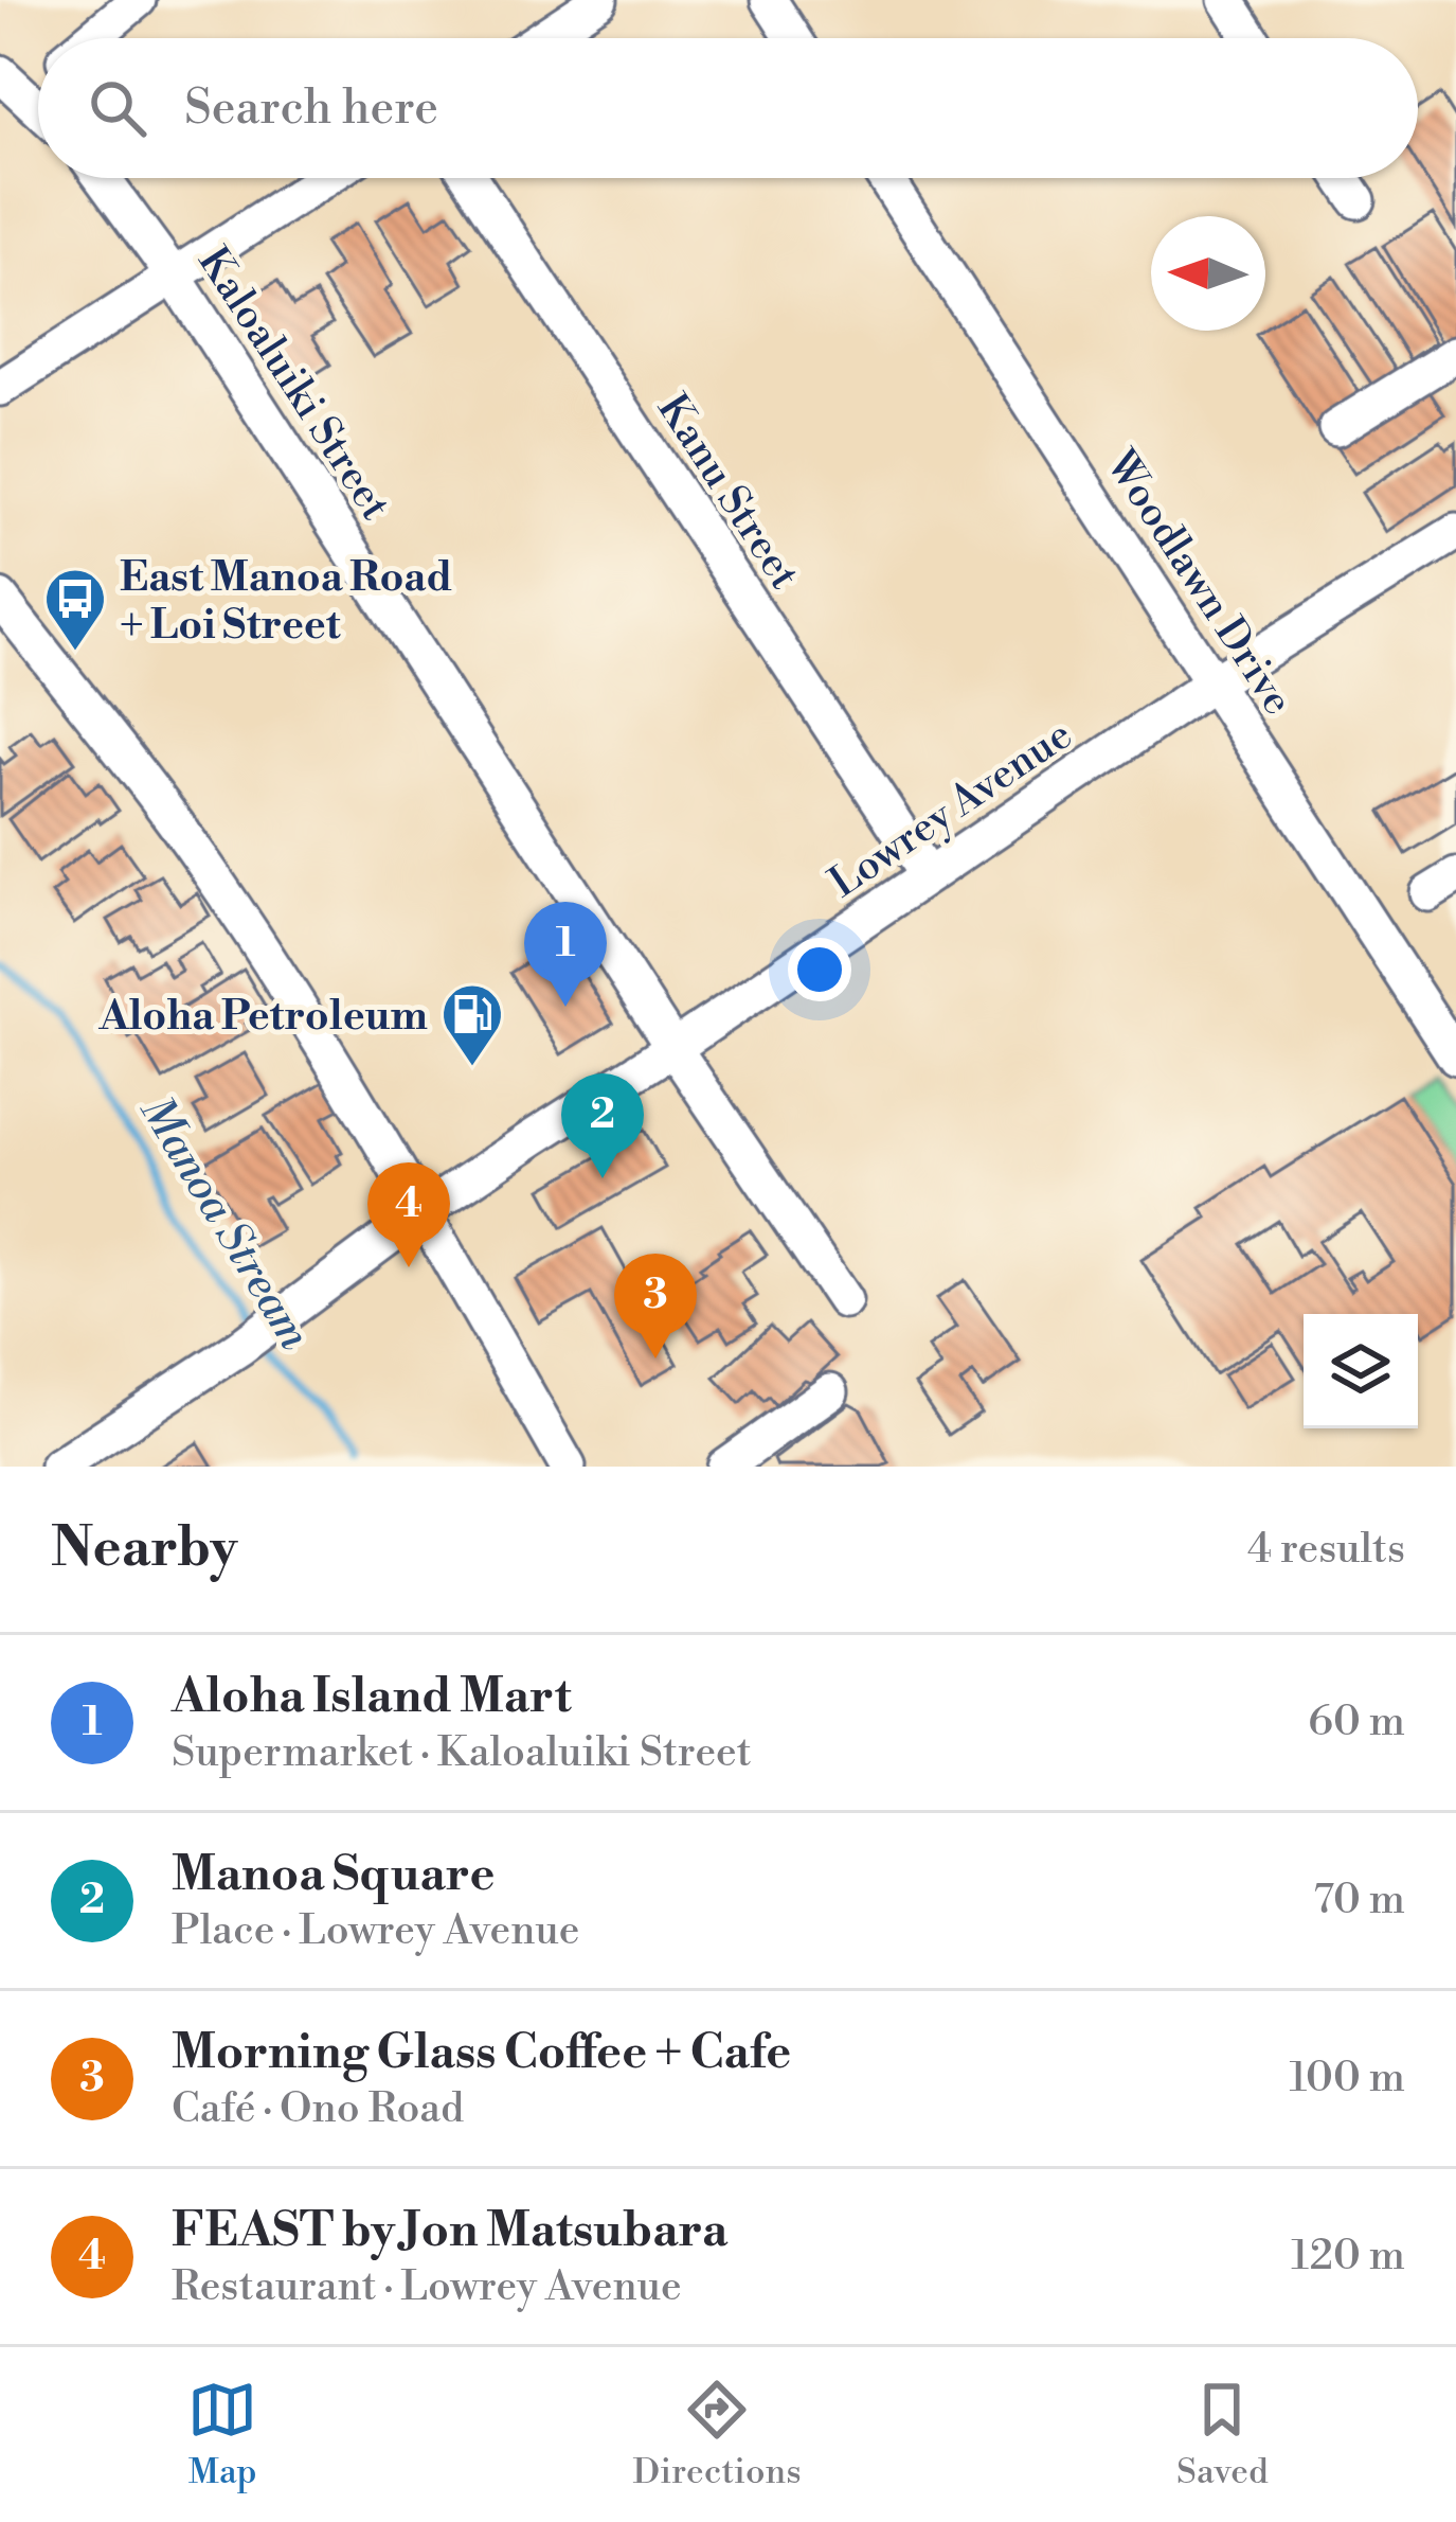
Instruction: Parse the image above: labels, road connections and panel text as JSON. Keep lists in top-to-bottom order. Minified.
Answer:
{"streets":{"street":["Kaloaluiki Street","Kanu Street","Woodlawn Drive","Lowrey Avenue"]},"crossings":[["Kaloaluiki Street","Lowrey Avenue"],["Kanu Street","Lowrey Avenue"],["Woodlawn Drive","Lowrey Avenue"]],"water":["Manoa Stream"],"places":{"bus stop":["East Manoa Road + Loi Street"],"fuel station":["Aloha Petroleum"]},"north":"left","page":{"search":"Search here","pins":["1","2","4","3"],"heading":["Nearby","4 results"],"list":[{"mark":"1","name":"Aloha Island Mart","note":"Supermarket · Kaloaluiki Street","value":"60 m"},{"mark":"2","name":"Manoa Square","note":"Place · Lowrey Avenue","value":"70 m"},{"mark":"3","name":"Morning Glass Coffee + Cafe","note":"Café · Ono Road","value":"100 m"},{"mark":"4","name":"FEAST by Jon Matsubara","note":"Restaurant · Lowrey Avenue","value":"120 m"}],"nav":["Map","Directions","Saved"]}}
